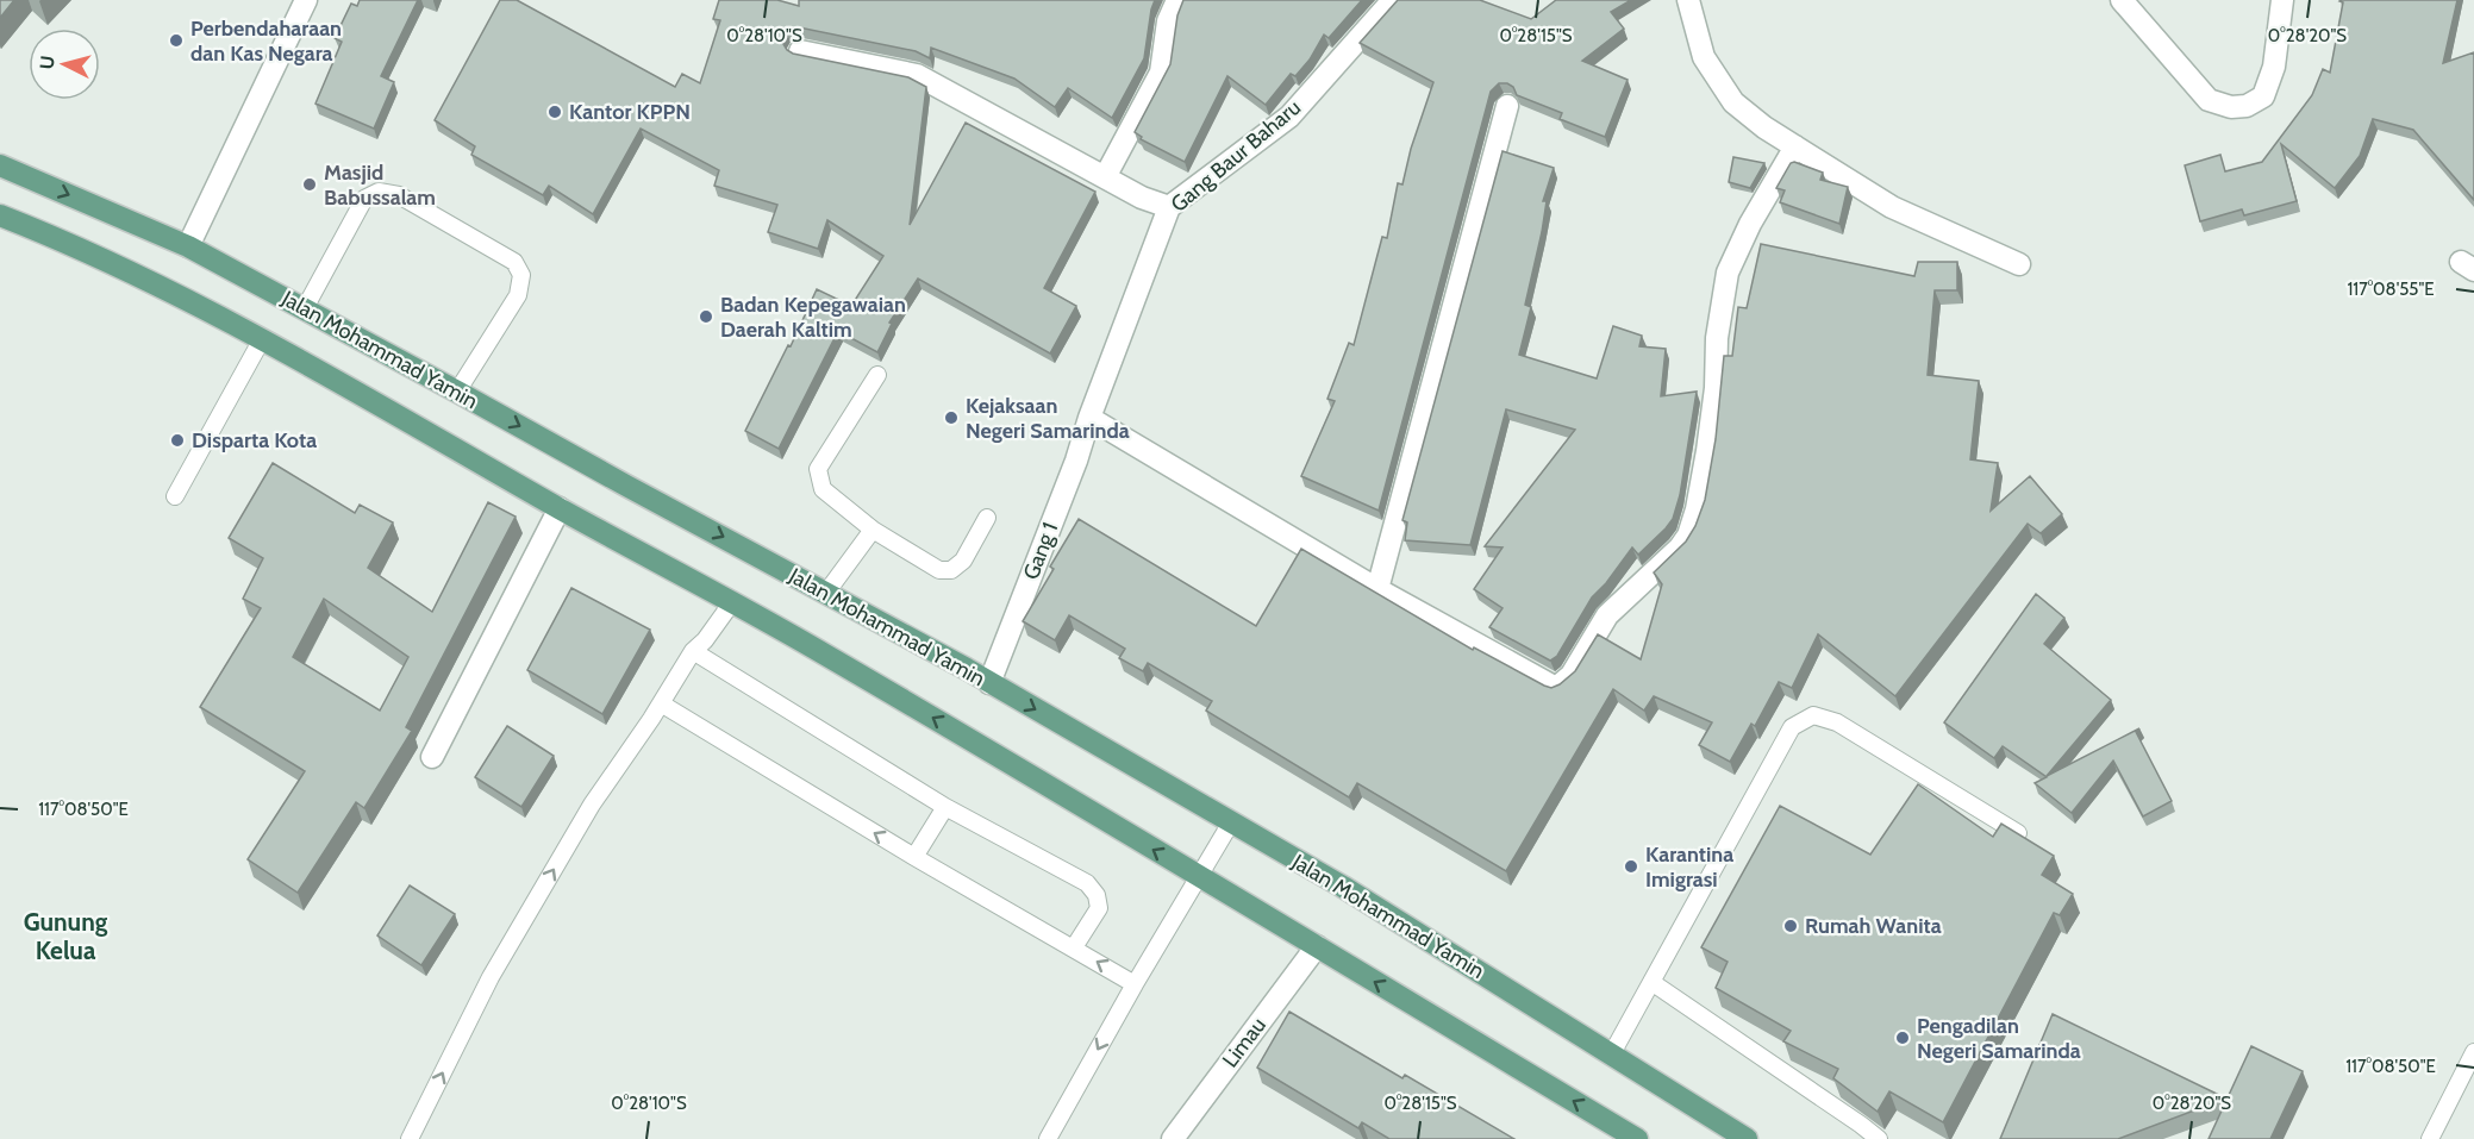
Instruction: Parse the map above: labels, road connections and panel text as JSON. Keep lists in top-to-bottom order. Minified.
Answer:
{"streets":{"main road":["Jalan Mohammad Yamin"],"street":["Gang Baur Baharu","Gang 1","Limau"]},"crossings":[["Gang Baur Baharu","Gang 1"],["Jalan Mohammad Yamin","Gang 1"]],"districts":["Gunung Kelua"],"places":["Perbendaharaan dan Kas Negara","Kantor KPPN","Masjid Babussalam","Badan Kepegawaian Daerah Kaltim","Kejaksaan Negeri Samarinda","Disparta Kota","Karantina Imigrasi","Rumah Wanita","Pengadilan Negeri Samarinda"],"north":"left","coordinates":["0°28'10\"S","0°28'15\"S","0°28'20\"S","117°08'55\"E","117°08'50\"E"]}
